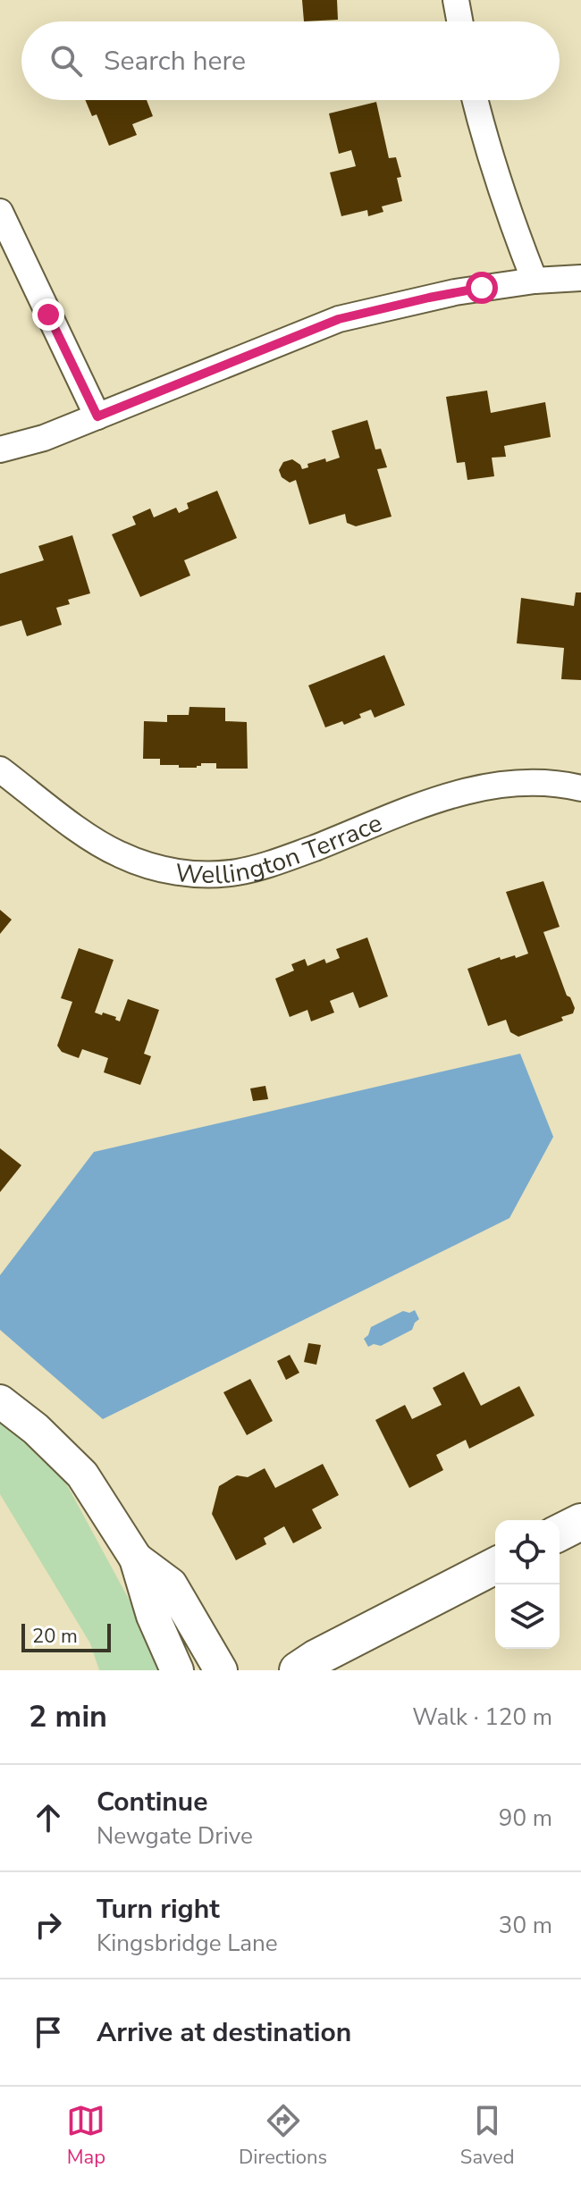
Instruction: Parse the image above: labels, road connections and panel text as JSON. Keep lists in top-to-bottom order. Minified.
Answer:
{"streets":{"street":["Wellington Terrace"]},"scale_bar":"20 m","page":{"search":"Search here","scale":"20 m","heading":["2 min","Walk · 120 m"],"list":[["Continue","Newgate Drive","90 m"],["Turn right","Kingsbridge Lane","30 m"],"Arrive at destination"],"nav":["Map","Directions","Saved"]}}
